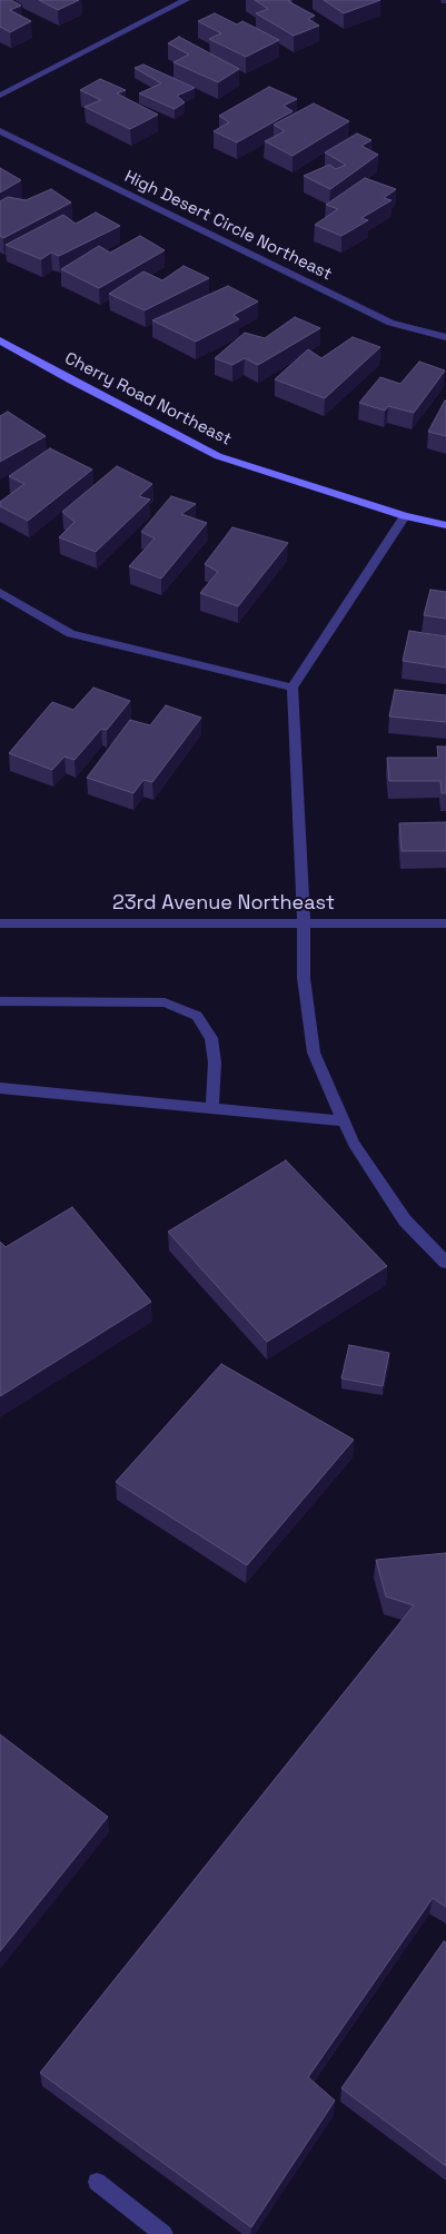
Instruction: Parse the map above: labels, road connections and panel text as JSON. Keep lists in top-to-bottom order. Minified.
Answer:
{"streets":{"street":["High Desert Circle Northeast","Cherry Road Northeast","23rd Avenue Northeast"]}}
